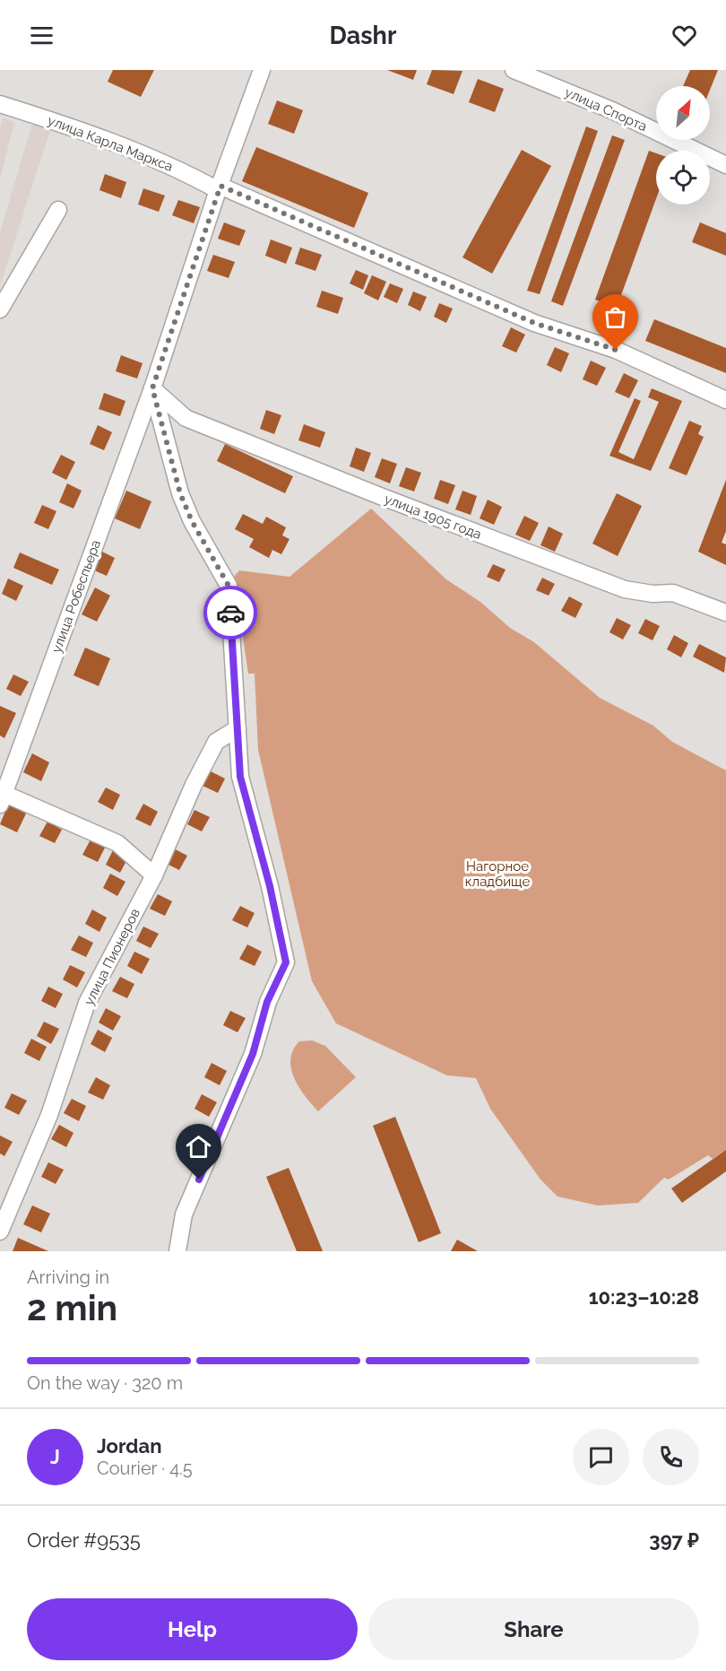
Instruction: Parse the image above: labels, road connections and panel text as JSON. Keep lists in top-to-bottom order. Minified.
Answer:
{"streets":{"street":["улица Спорта","улица Карла Маркса","улица 1905 года","улица Робеспьера","улица Пионеров"]},"crossings":[["улица Карла Маркса","улица Робеспьера"],["улица 1905 года","улица Робеспьера"]],"parks":["Нагорное кладбище"],"north":"top right","page":{"header":"Dashr","heading":["2 min","Arriving in","10:23–10:28"],"panel":["Jordan","Courier · 4.5","Order #9535","397 ₽"],"bar":"On the way · 320 m","round":"J","buttons":["Help","Share"]}}
